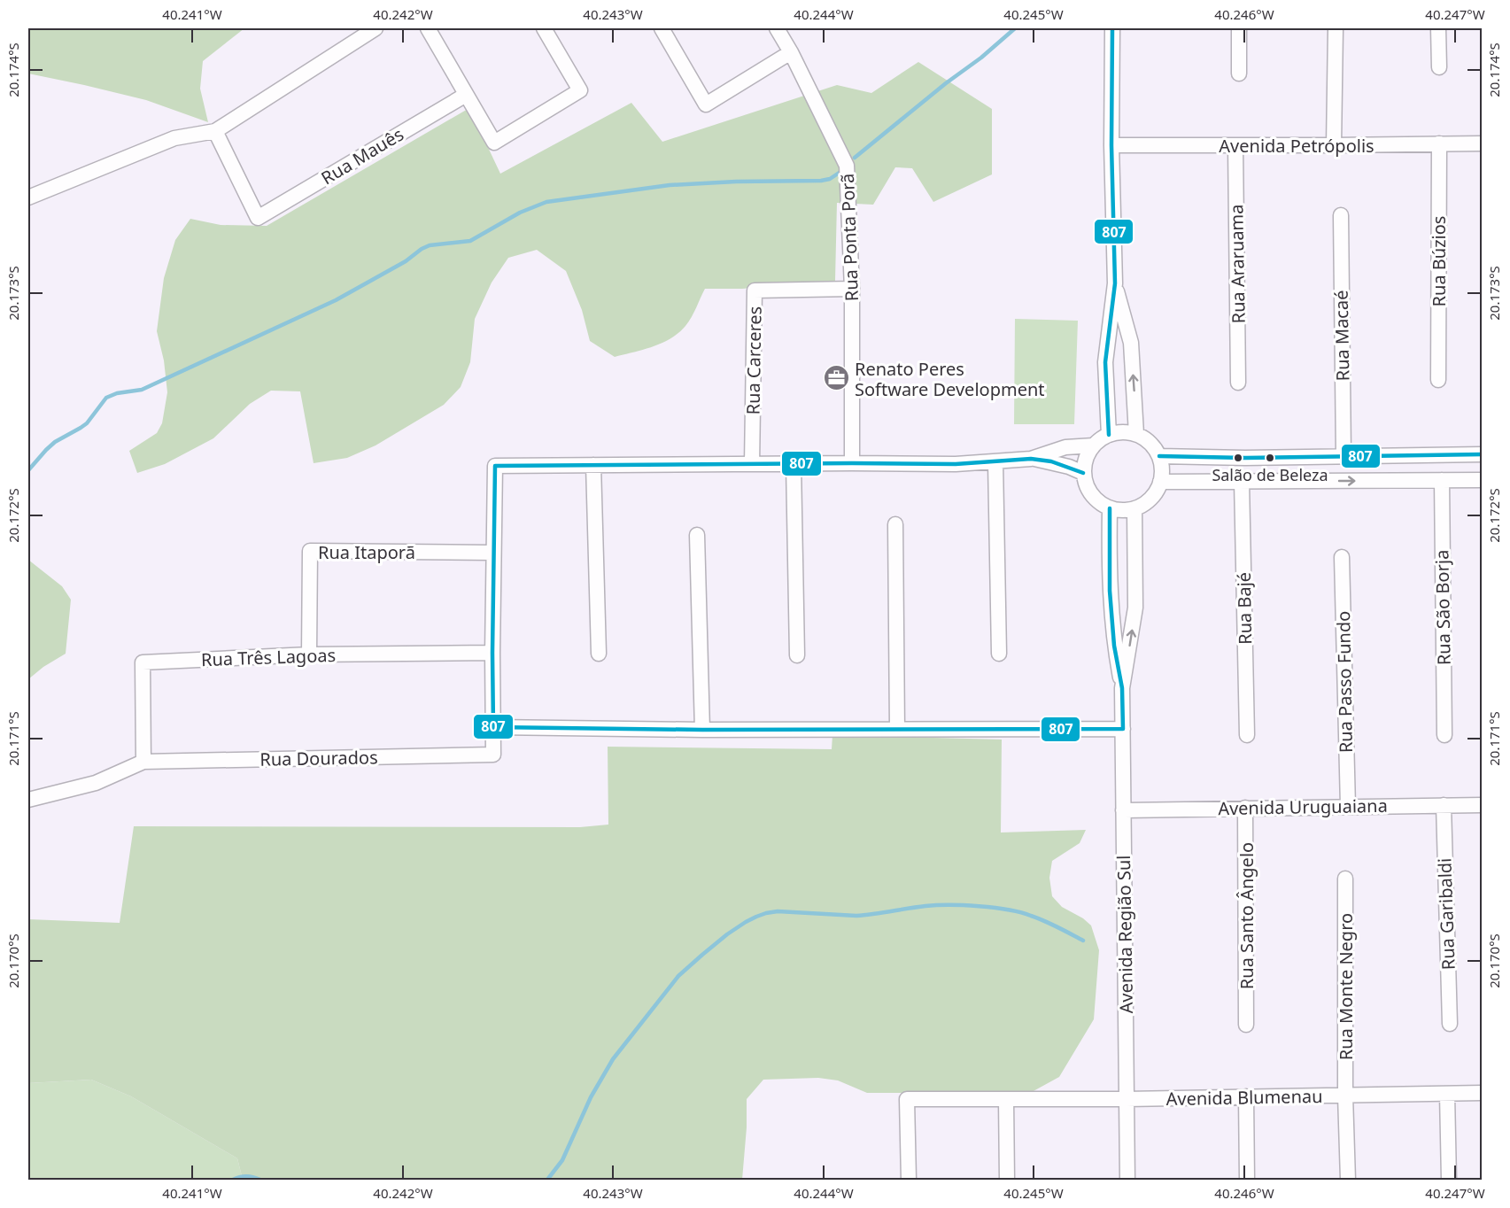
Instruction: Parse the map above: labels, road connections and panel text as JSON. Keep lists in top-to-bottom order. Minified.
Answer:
{"streets":{"street":["Avenida Petrópolis","Rua Mauês","Rua Ponta Porã","Rua Búzios","Rua Araruama","Rua Macaé","Rua Carceres","Rua Itaporã","Rua São Borja","Rua Bajé","Rua Três Lagoas","Rua Passo Fundo","Rua Dourados","Avenida Uruguaiana","Rua Garibaldi","Rua Santo Ângelo","Avenida Região Sul","Rua Monte Negro","Avenida Blumenau"]},"crossings":[["Avenida Petrópolis","Rua Búzios"],["Avenida Petrópolis","Rua Araruama"],["Rua Ponta Porã","Rua Carceres"],["Rua Itaporã","Rua Três Lagoas"],["Rua Três Lagoas","Rua Dourados"],["Rua Passo Fundo","Avenida Uruguaiana"],["Avenida Uruguaiana","Rua Garibaldi"],["Avenida Uruguaiana","Rua Santo Ângelo"],["Avenida Uruguaiana","Avenida Região Sul"],["Avenida Região Sul","Avenida Blumenau"],["Rua Monte Negro","Avenida Blumenau"]],"places":{"office":["Renato Peres Software Development"],"other":["Salão de Beleza"]},"lines":["transit line 807"],"coordinates":["40.241°W","40.242°W","40.243°W","40.244°W","40.245°W","40.246°W","40.247°W","20.174°S","20.173°S","20.172°S","20.171°S","20.170°S"]}
